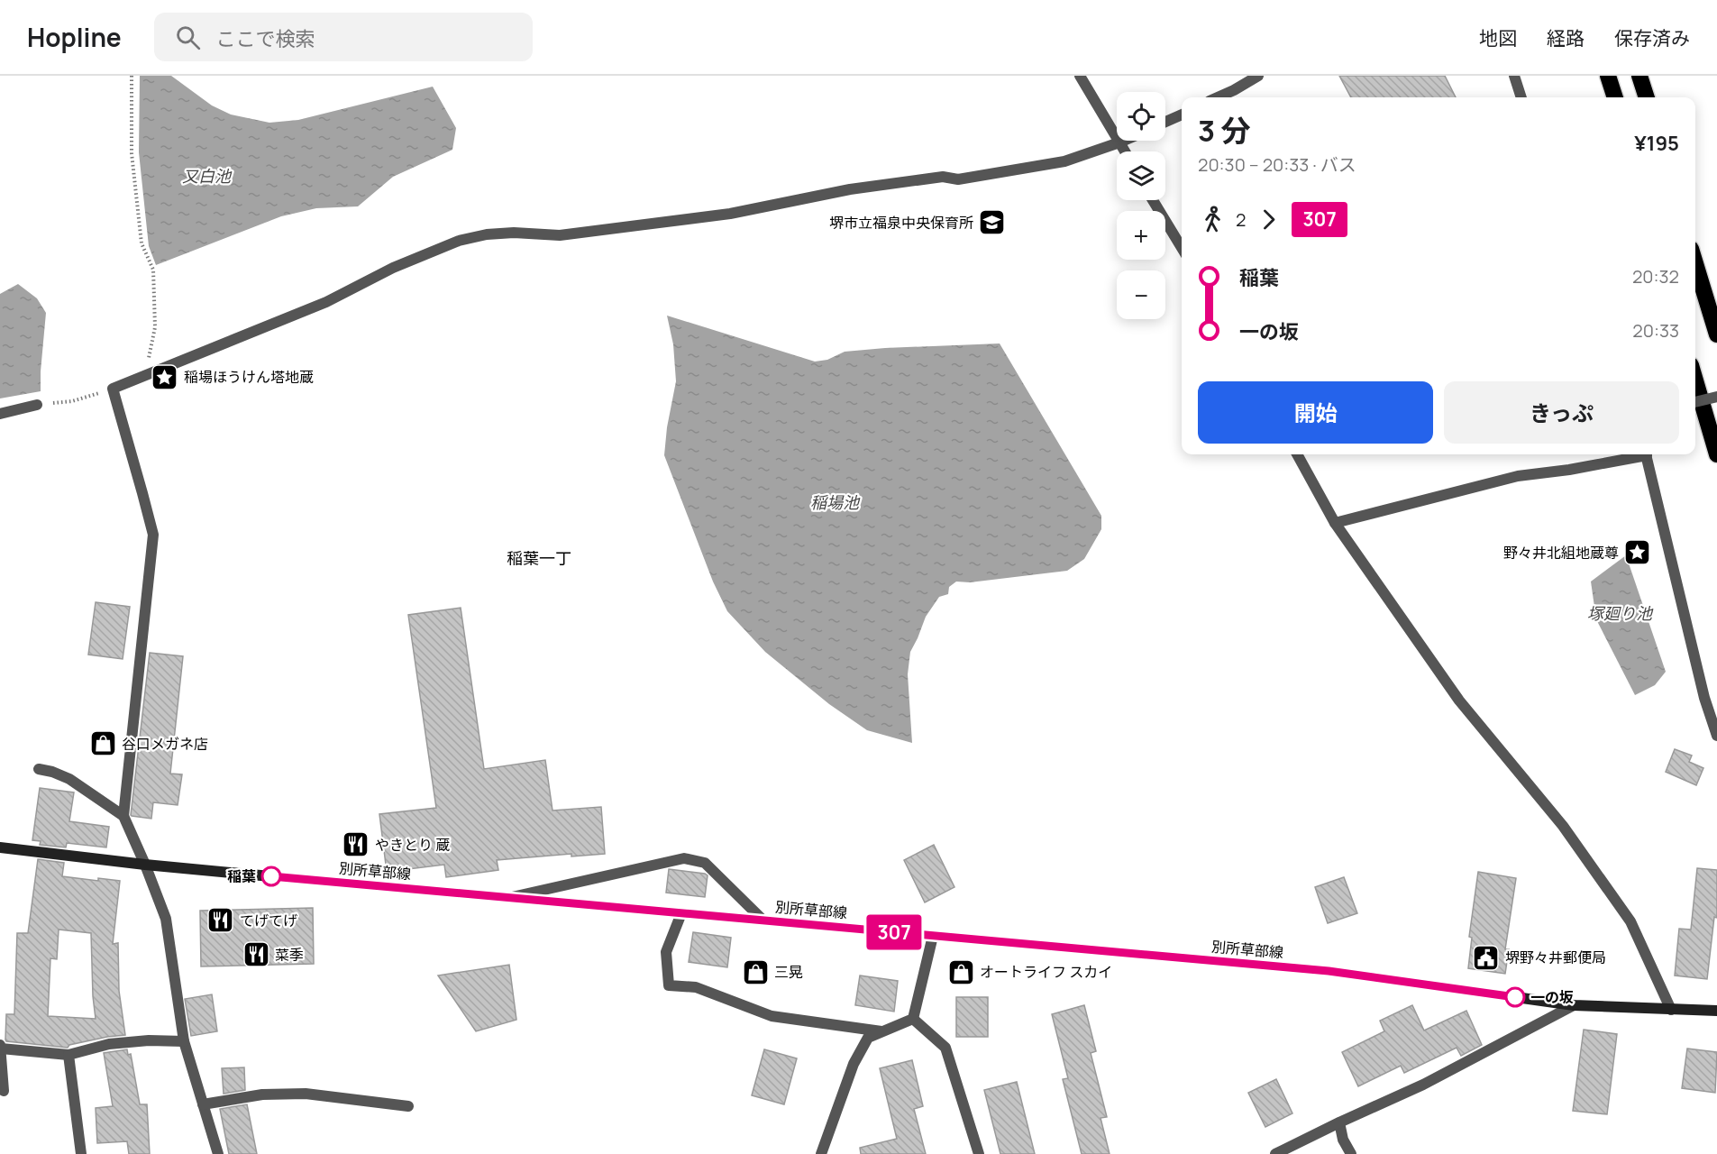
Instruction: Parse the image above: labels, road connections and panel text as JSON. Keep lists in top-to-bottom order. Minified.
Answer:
{"streets":{"main road":["別所草部線"]},"districts":["稲葉一丁"],"water":["又白池","稲場池","塚廻り池"],"places":{"school or university":["堺市立福泉中央保育所"],"place":["稲場ほうけん塔地蔵","野々井北組地蔵尊"],"shop":["谷口メガネ店","三晃","オートライフ スカイ"],"restaurant":["やきとり 蔵","てげてげ","菜季"],"other":["稲葉","一の坂"],"public building":["堺野々井郵便局"]},"lines":["bus line 307"],"page":{"header":"Hopline","search":"ここで検索","nav":["地図","経路","保存済み"],"on_map":"307","map_buttons":["+","−"],"heading":["3 分","20:30 – 20:33 · バス","¥195"],"legs":["2","307"],"list":[{"name":"稲葉","value":"20:32"},{"name":"一の坂","value":"20:33"}],"buttons":["開始","きっぷ"]}}
